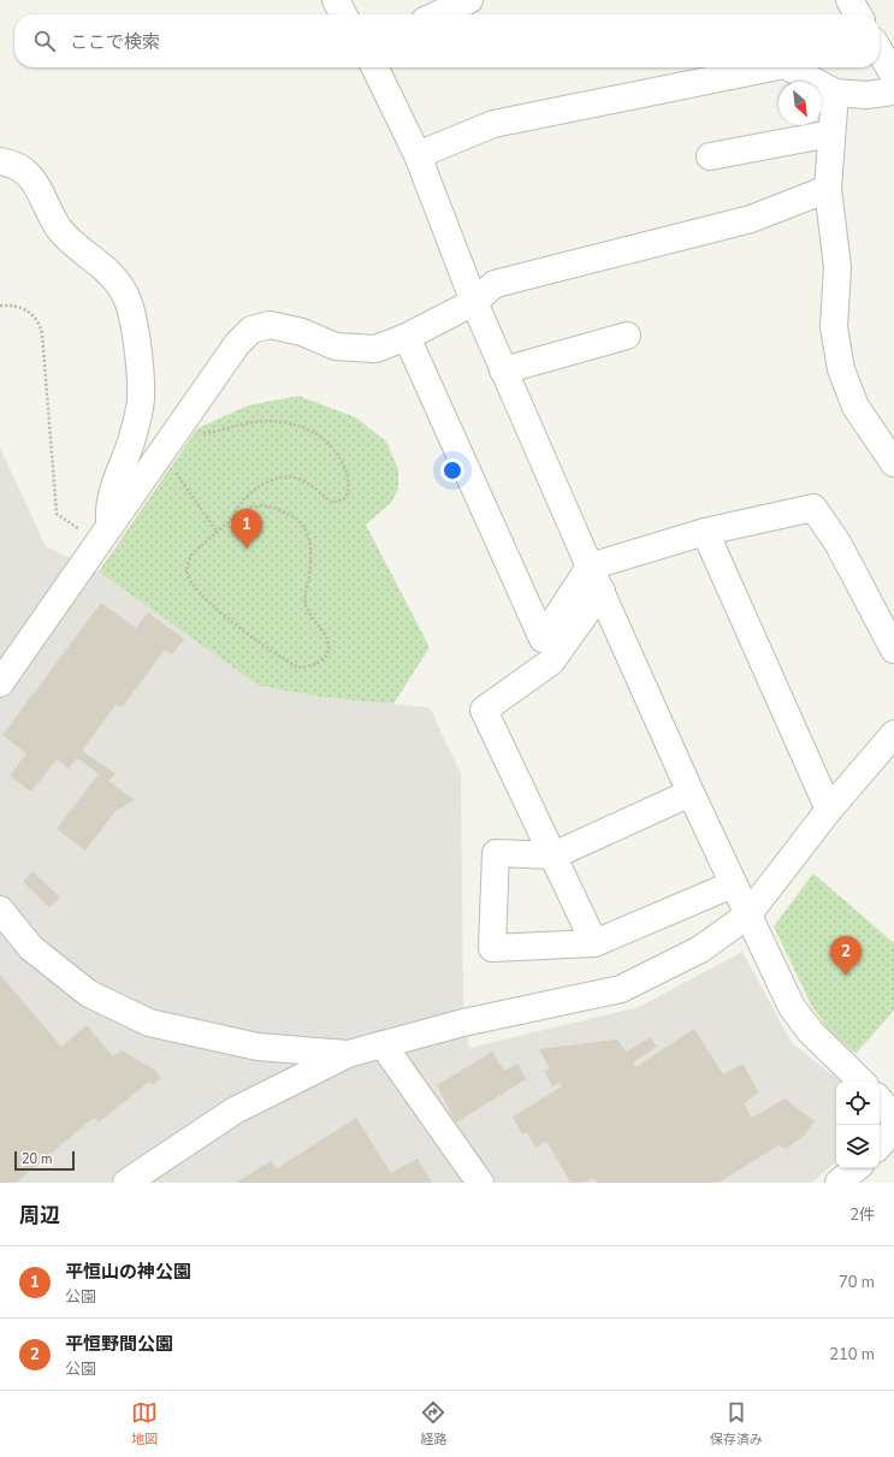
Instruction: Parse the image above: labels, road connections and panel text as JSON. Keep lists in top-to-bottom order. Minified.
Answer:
{"scale_bar":"20 m","north":"bottom right","page":{"search":"ここで検索","pins":["1","2"],"scale":"20 m","heading":["周辺","2件"],"list":[{"mark":"1","name":"平恒山の神公園","note":"公園","value":"70 m"},{"mark":"2","name":"平恒野間公園","note":"公園","value":"210 m"}],"nav":["地図","経路","保存済み"]}}
